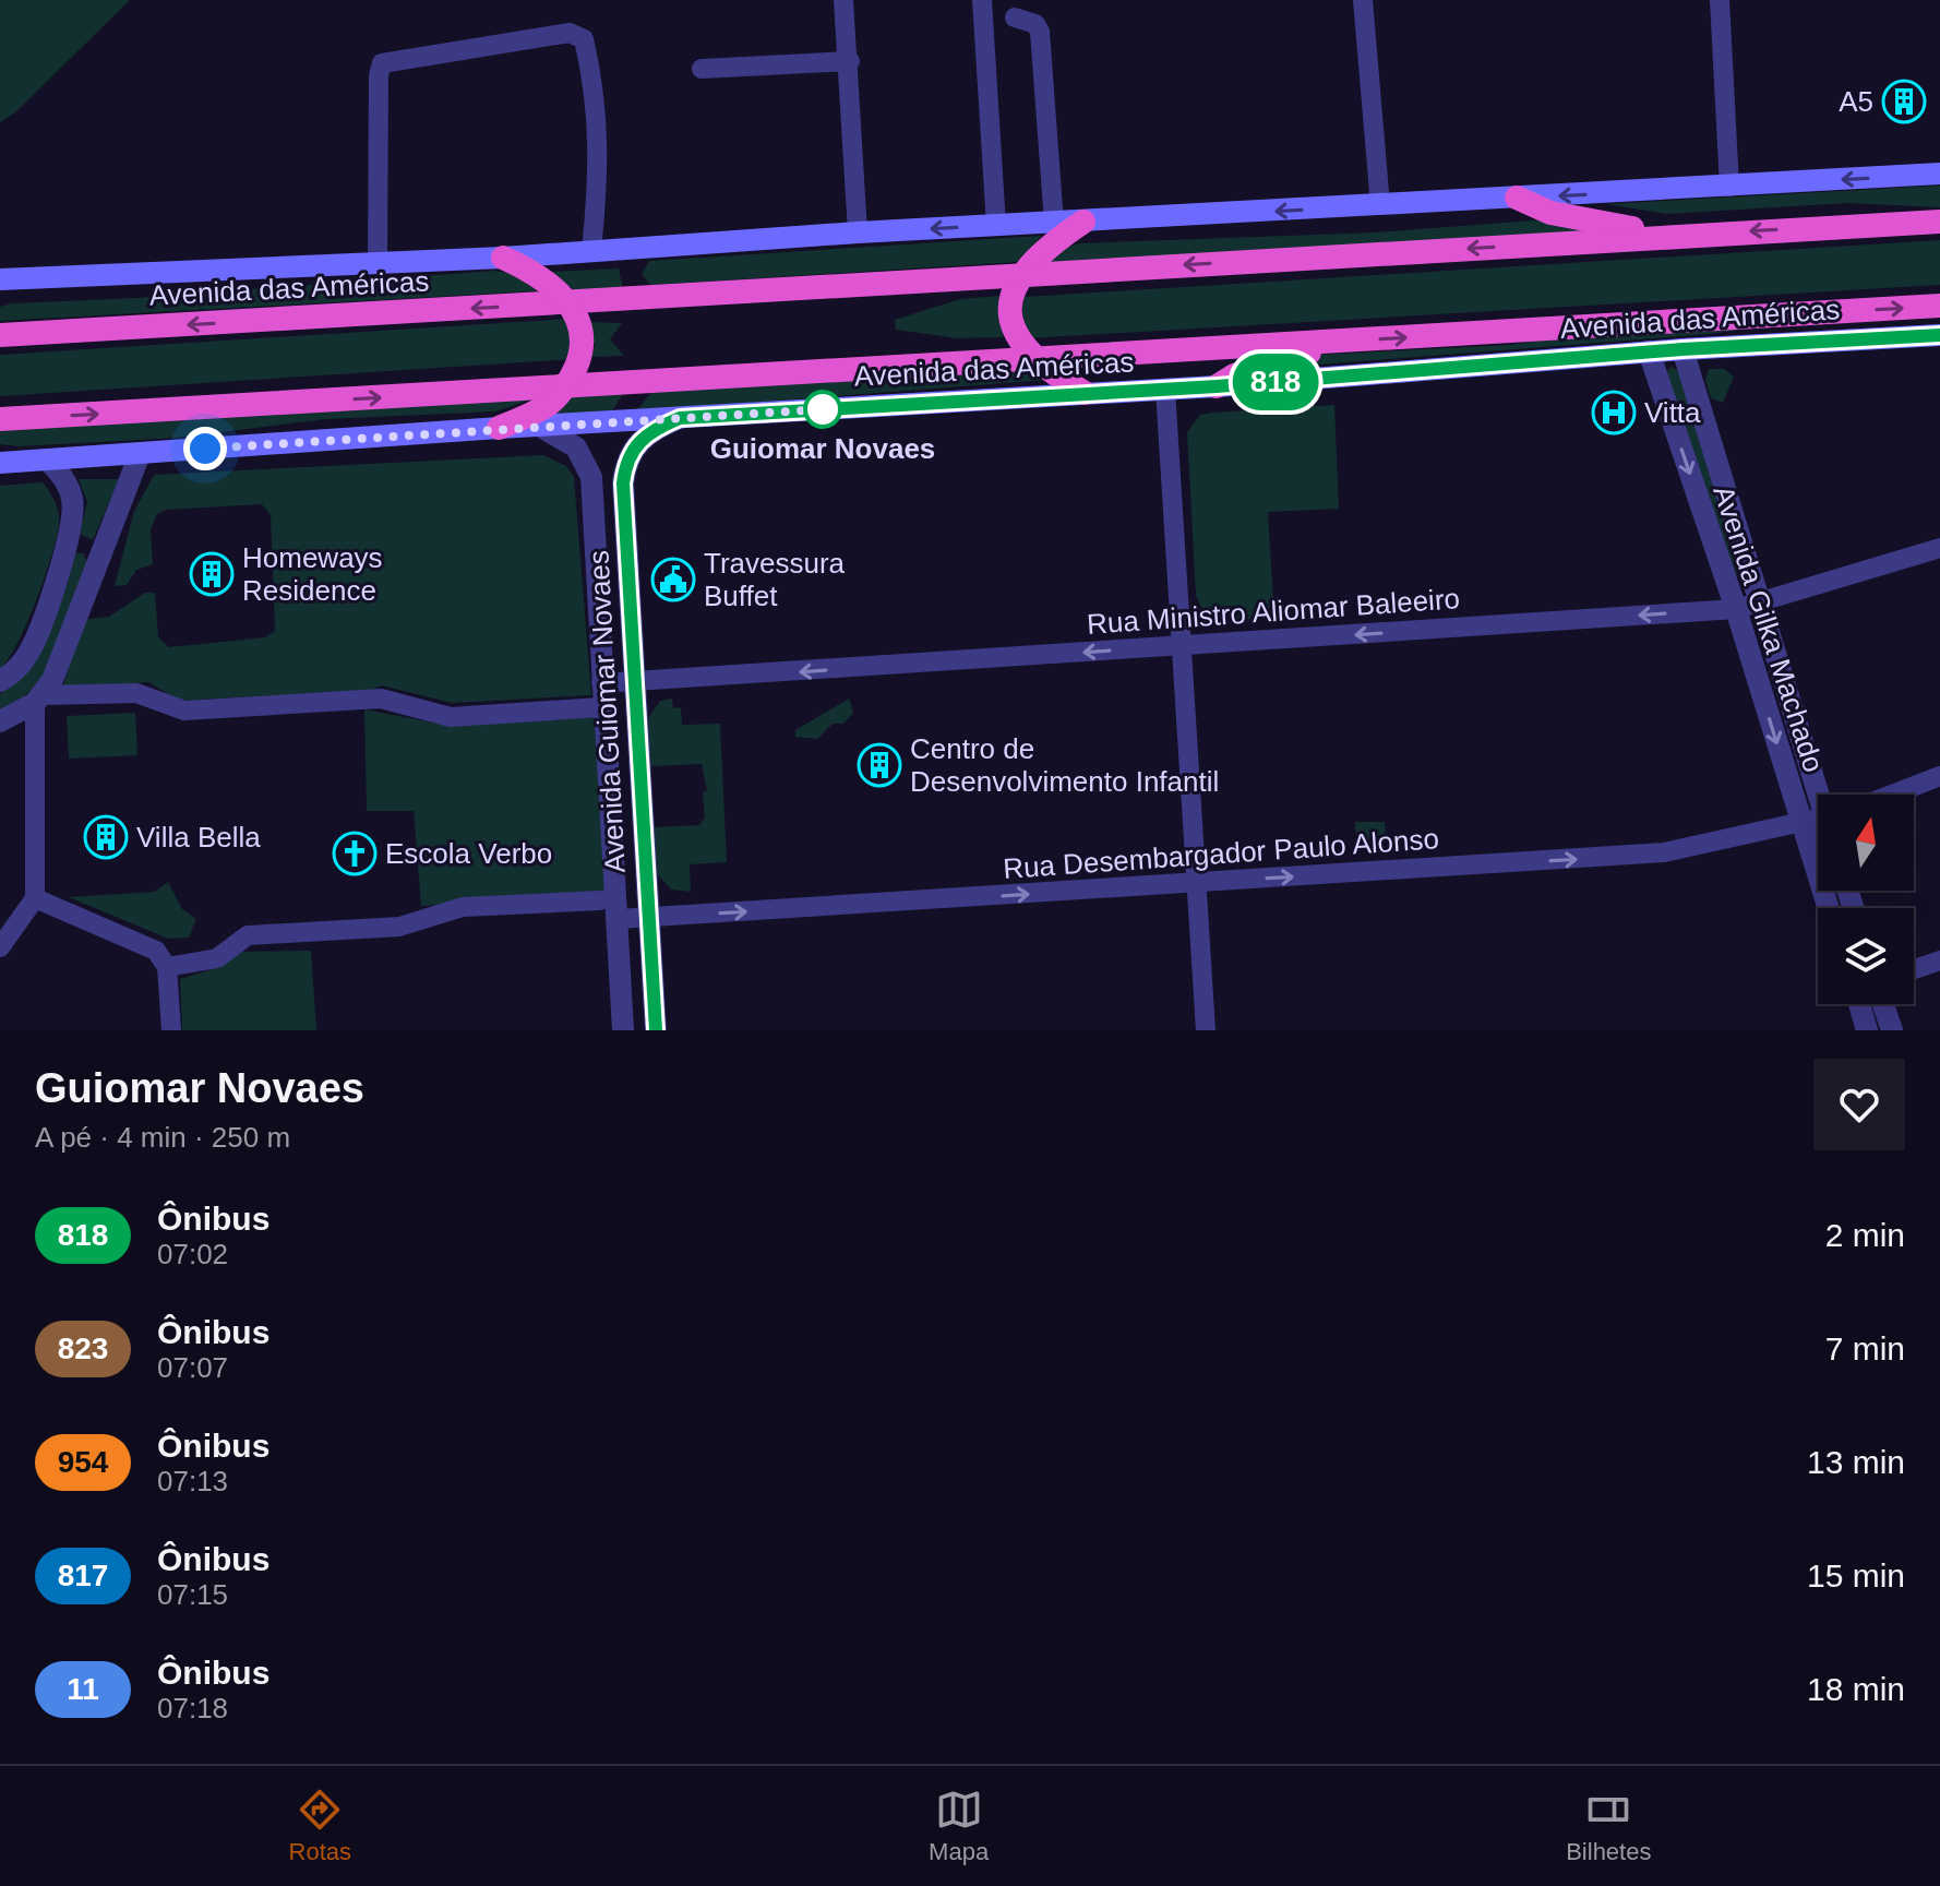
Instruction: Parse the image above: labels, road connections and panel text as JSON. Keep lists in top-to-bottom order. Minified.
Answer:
{"streets":{"highway":["Avenida das Américas"],"street":["Rua Ministro Aliomar Baleeiro","Avenida Gilka Machado","Avenida Guiomar Novaes","Rua Desembargador Paulo Alonso"]},"crossings":[["Avenida das Américas","Avenida Gilka Machado"],["Avenida das Américas","Avenida Guiomar Novaes"],["Rua Ministro Aliomar Baleeiro","Avenida Gilka Machado"],["Rua Ministro Aliomar Baleeiro","Avenida Guiomar Novaes"],["Avenida Gilka Machado","Rua Desembargador Paulo Alonso"],["Avenida Guiomar Novaes","Rua Desembargador Paulo Alonso"]],"one_way":["Rua Ministro Aliomar Baleeiro","Rua Desembargador Paulo Alonso"],"places":{"building":["A5","Homeways Residence","Centro de Desenvolvimento Infantil","Villa Bella"],"other":["Guiomar Novaes"],"hospital":["Vitta"],"public building":["Travessura Buffet"],"church":["Escola Verbo"]},"lines":["bus line 818"],"north":"top","page":{"on_map":"818","heading":["Guiomar Novaes","A pé · 4 min · 250 m"],"list":[{"mark":"818","name":"Ônibus","note":"07:02","value":"2 min"},{"mark":"823","name":"Ônibus","note":"07:07","value":"7 min"},{"mark":"954","name":"Ônibus","note":"07:13","value":"13 min"},{"mark":"817","name":"Ônibus","note":"07:15","value":"15 min"},{"mark":"11","name":"Ônibus","note":"07:18","value":"18 min"}],"tabs":["Rotas","Mapa","Bilhetes"]}}
